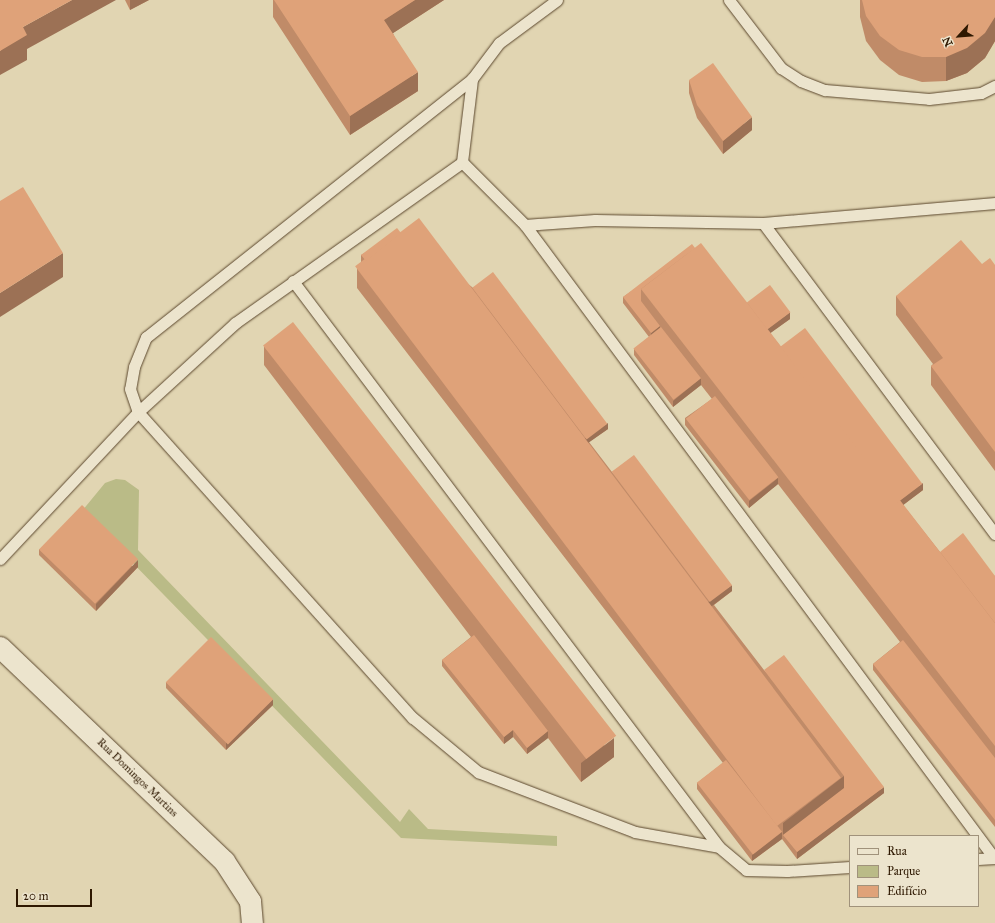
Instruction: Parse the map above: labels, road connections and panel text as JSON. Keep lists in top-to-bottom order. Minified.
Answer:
{"streets":{"street":["Rua Domingos Martins"]},"legend":["Rua","Parque","Edifício"],"scale_bar":"20 m","north":"bottom left"}
